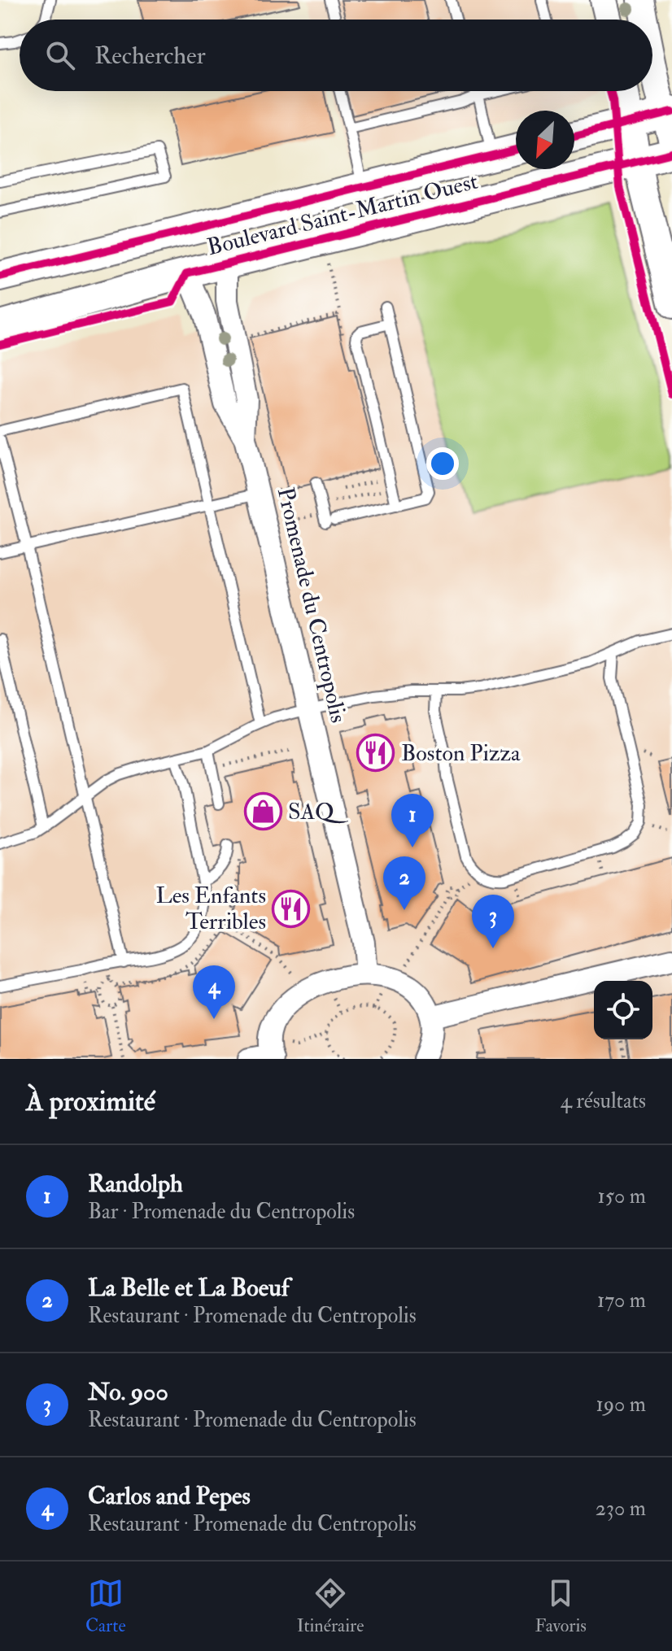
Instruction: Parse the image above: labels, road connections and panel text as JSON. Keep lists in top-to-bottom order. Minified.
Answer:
{"streets":{"main road":["Boulevard Saint-Martin Ouest"],"street":["Promenade du Centropolis"]},"crossings":[["Boulevard Saint-Martin Ouest","Promenade du Centropolis"]],"places":{"restaurant":["Boston Pizza","Les Enfants Terribles"],"shop":["SAQ"]},"north":"bottom left","page":{"search":"Rechercher","pins":["1","2","3","4"],"heading":["À proximité","4 résultats"],"list":[{"mark":"1","name":"Randolph","note":"Bar · Promenade du Centropolis","value":"150 m"},{"mark":"2","name":"La Belle et La Boeuf","note":"Restaurant · Promenade du Centropolis","value":"170 m"},{"mark":"3","name":"No. 900","note":"Restaurant · Promenade du Centropolis","value":"190 m"},{"mark":"4","name":"Carlos and Pepes","note":"Restaurant · Promenade du Centropolis","value":"230 m"}],"nav":["Carte","Itinéraire","Favoris"]}}
